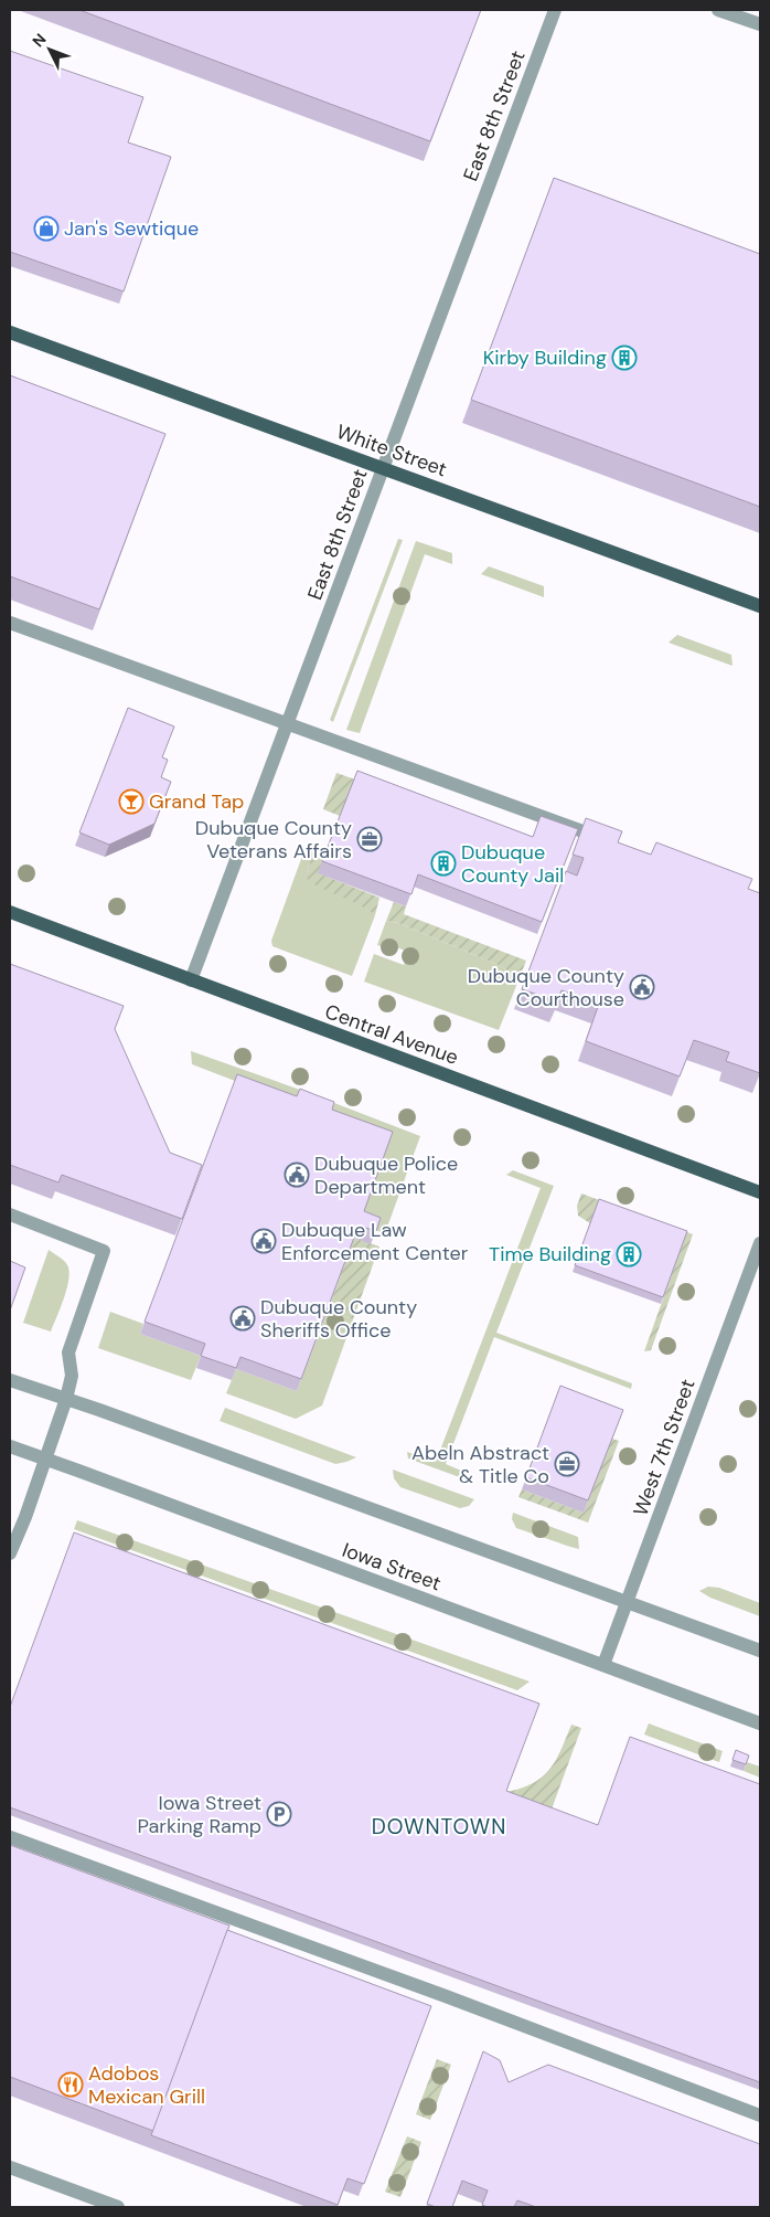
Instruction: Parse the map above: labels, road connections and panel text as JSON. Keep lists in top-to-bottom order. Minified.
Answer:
{"streets":{"main road":["White Street","Central Avenue"],"street":["East 8th Street","West 7th Street","Iowa Street"]},"crossings":[["East 8th Street","White Street"],["East 8th Street","Central Avenue"],["West 7th Street","Iowa Street"]],"districts":["DOWNTOWN"],"places":{"shop":["Jan's Sewtique"],"building":["Kirby Building","Dubuque County Jail","Time Building"],"bar":["Grand Tap"],"office":["Dubuque County Veterans Affairs","Abeln Abstract & Title Co"],"public building":["Dubuque County Courthouse","Dubuque Police Department","Dubuque Law Enforcement Center","Dubuque County Sheriffs Office"],"parking":["Iowa Street Parking Ramp"],"restaurant":["Adobos Mexican Grill"]},"north":"top left"}
